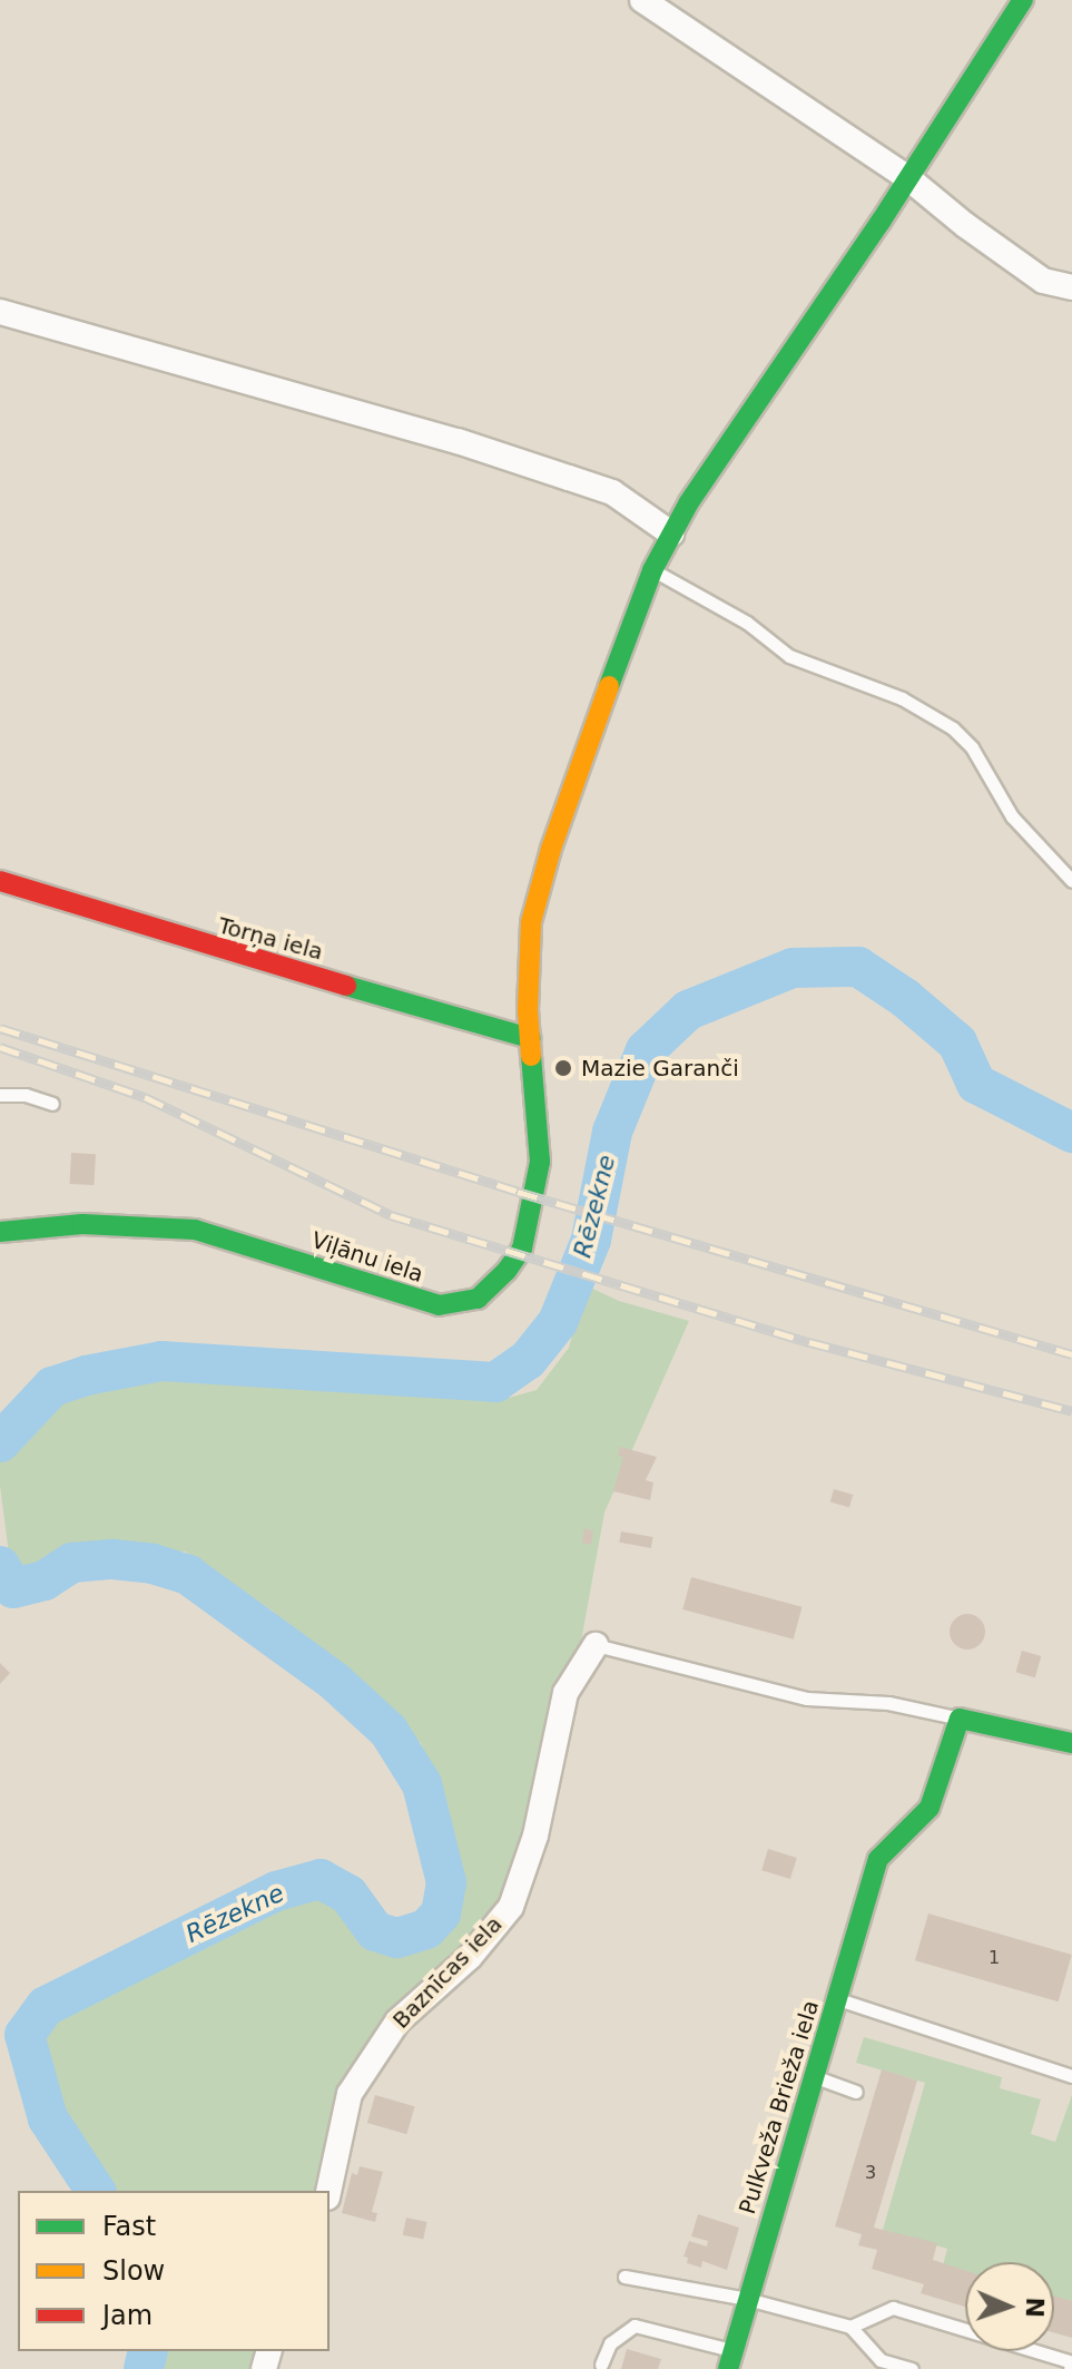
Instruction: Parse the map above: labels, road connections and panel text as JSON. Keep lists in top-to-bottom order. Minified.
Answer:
{"streets":{"main road":["Torņa iela","Viļānu iela","Pulkveža Brieža iela"],"street":["Baznīcas iela"]},"crossings":[["Torņa iela","Viļānu iela"]],"water":["Rēzekne"],"places":["Mazie Garanči"],"house_numbers":["1","3"],"legend":["Fast","Slow","Jam"],"north":"right"}
